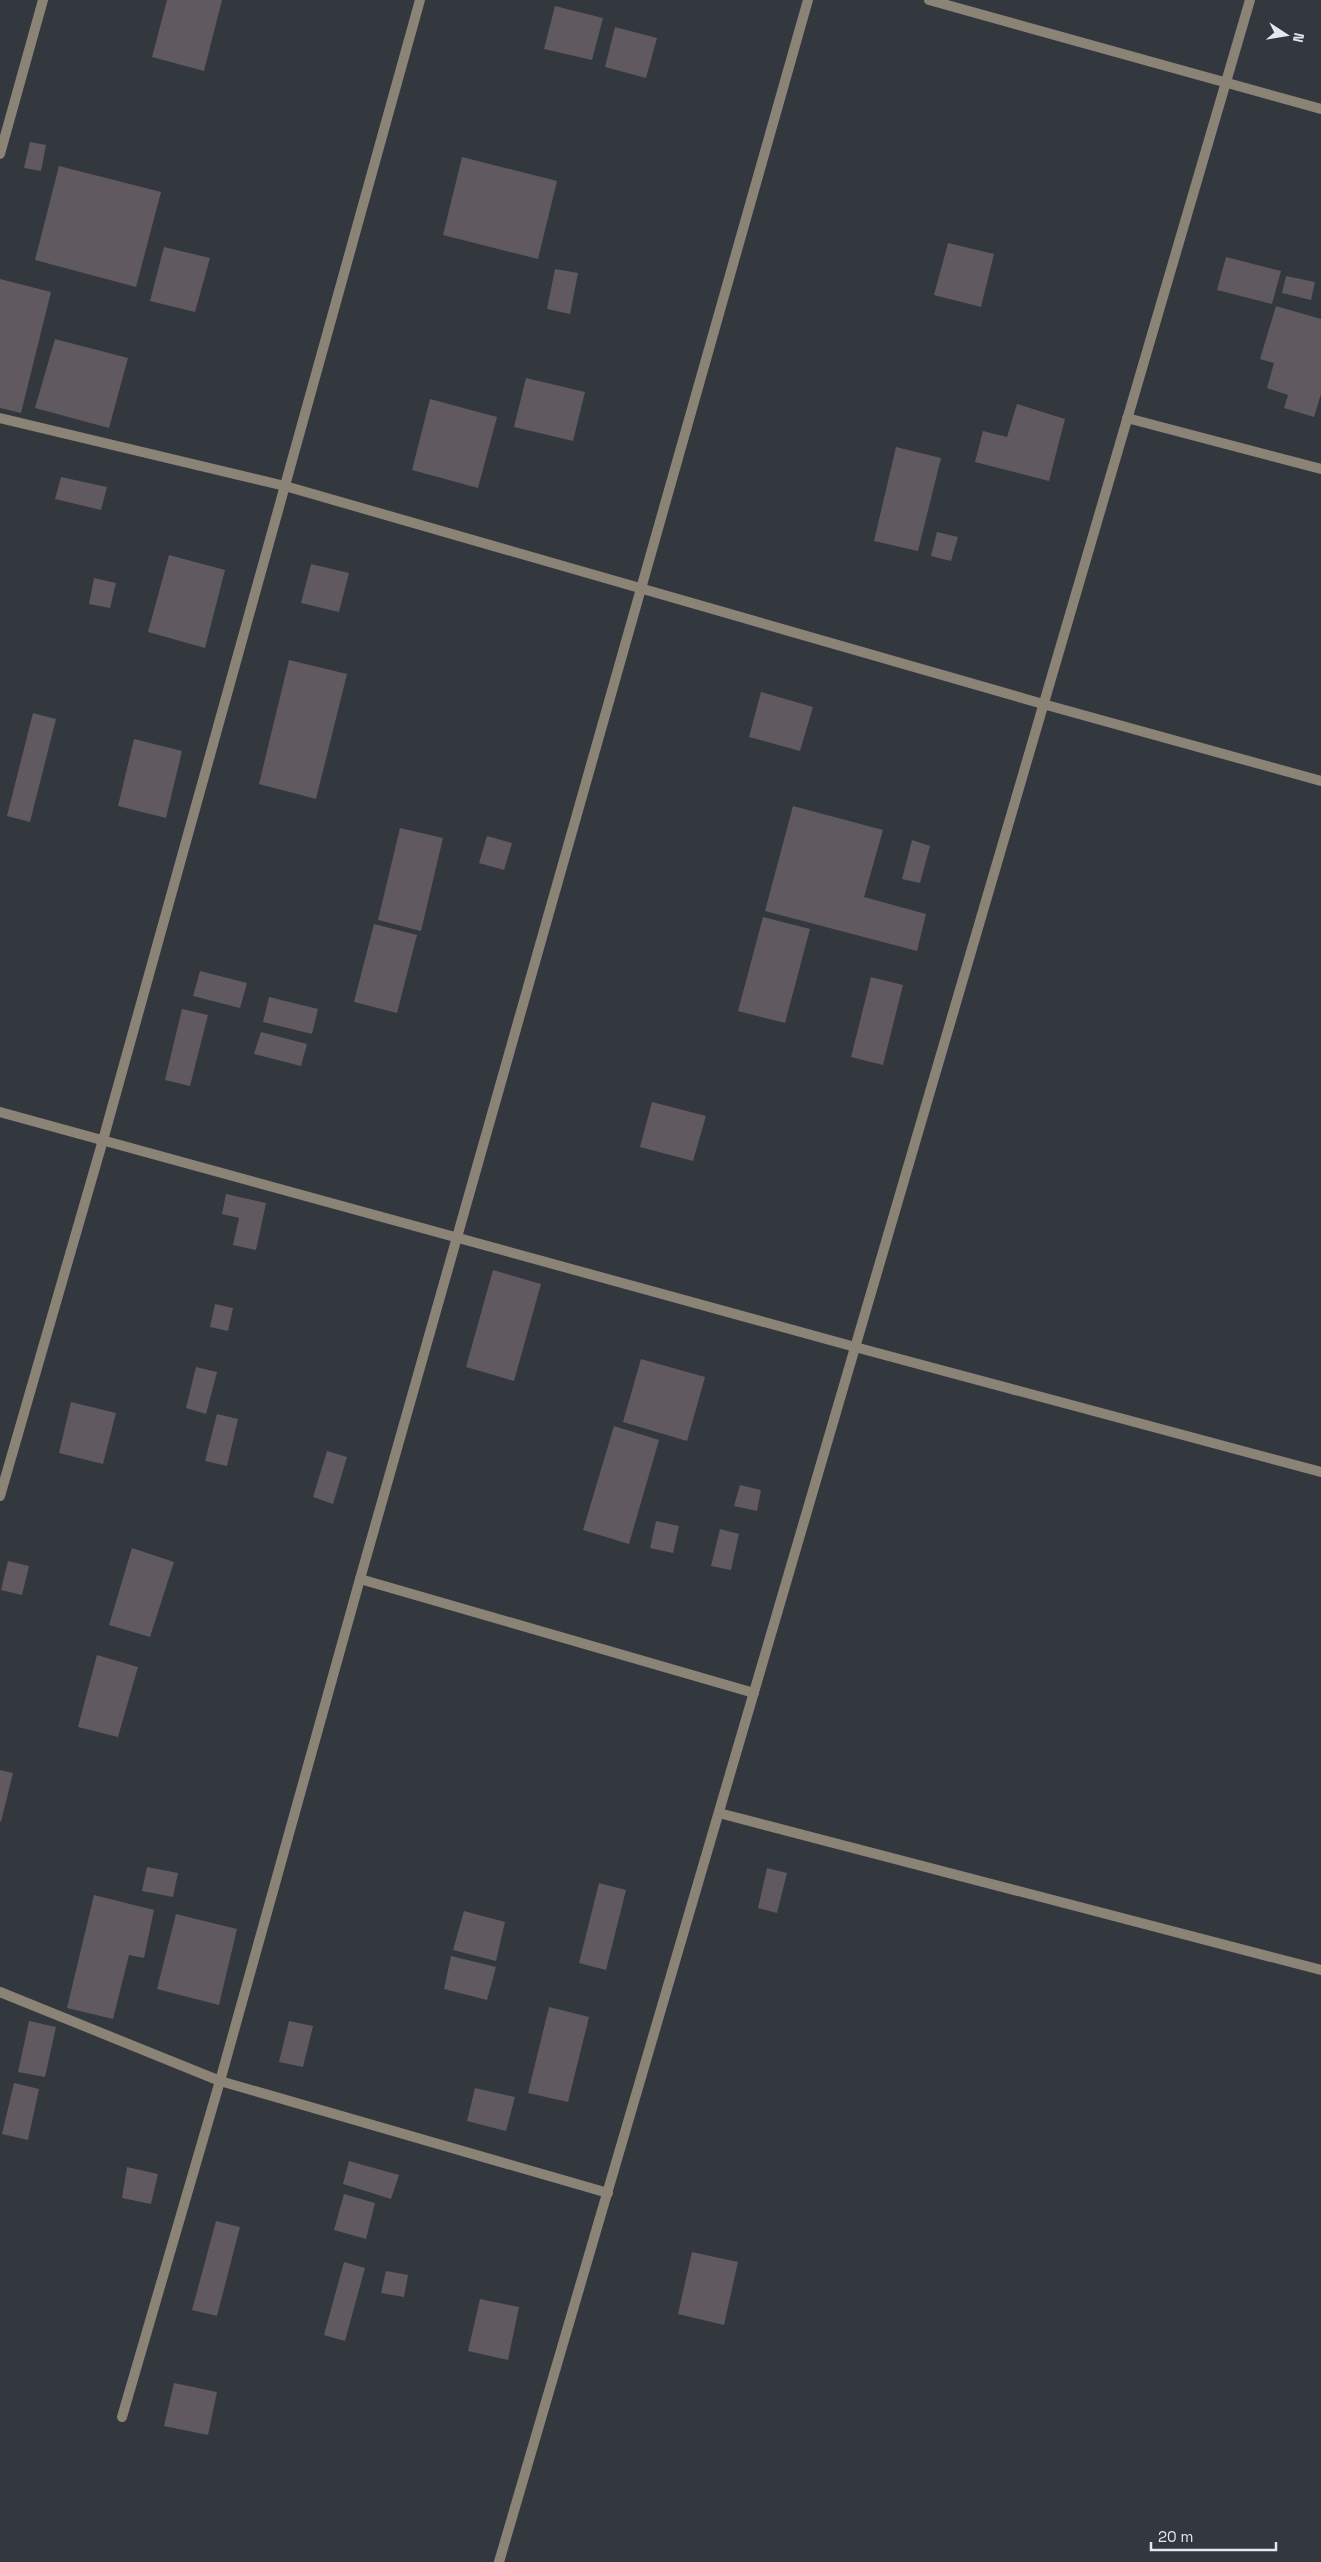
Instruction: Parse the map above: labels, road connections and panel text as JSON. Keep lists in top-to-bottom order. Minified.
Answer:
{"scale_bar":"20 m","north":"right"}
